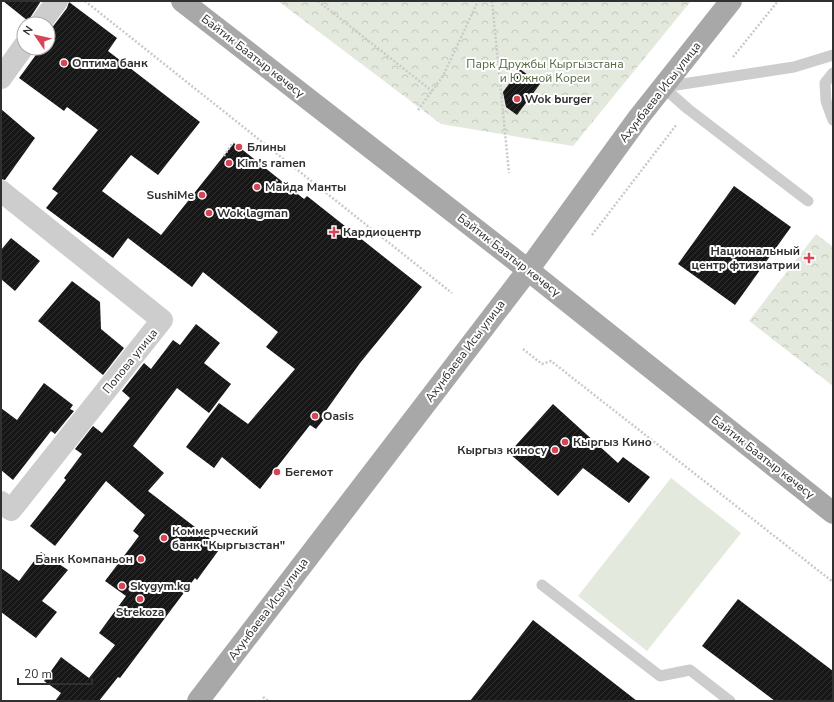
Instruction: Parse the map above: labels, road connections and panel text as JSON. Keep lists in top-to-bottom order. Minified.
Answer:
{"streets":{"main road":["Байтик Баатыр көчөсү","Ахунбаева Исы улица"],"street":["Попова улица"]},"crossings":[["Байтик Баатыр көчөсү","Ахунбаева Исы улица"]],"parks":["Парк Дружбы Кыргызстана и Южной Кореи"],"places":{"other":["Оптима банк","Wok burger","Блины","Kim's ramen","Майда Манты","SushiMe","Wok lagman","Oasis","Кыргыз Кино","Кыргыз киносу","Бегемот","Коммерческий банк \"Кыргызстан\"","Банк Компаньон","Skygym.kg","Strekoza"],"health":["Кардиоцентр","Национальный центр фтизиатрии"]},"scale_bar":"20 m","north":"top left"}
